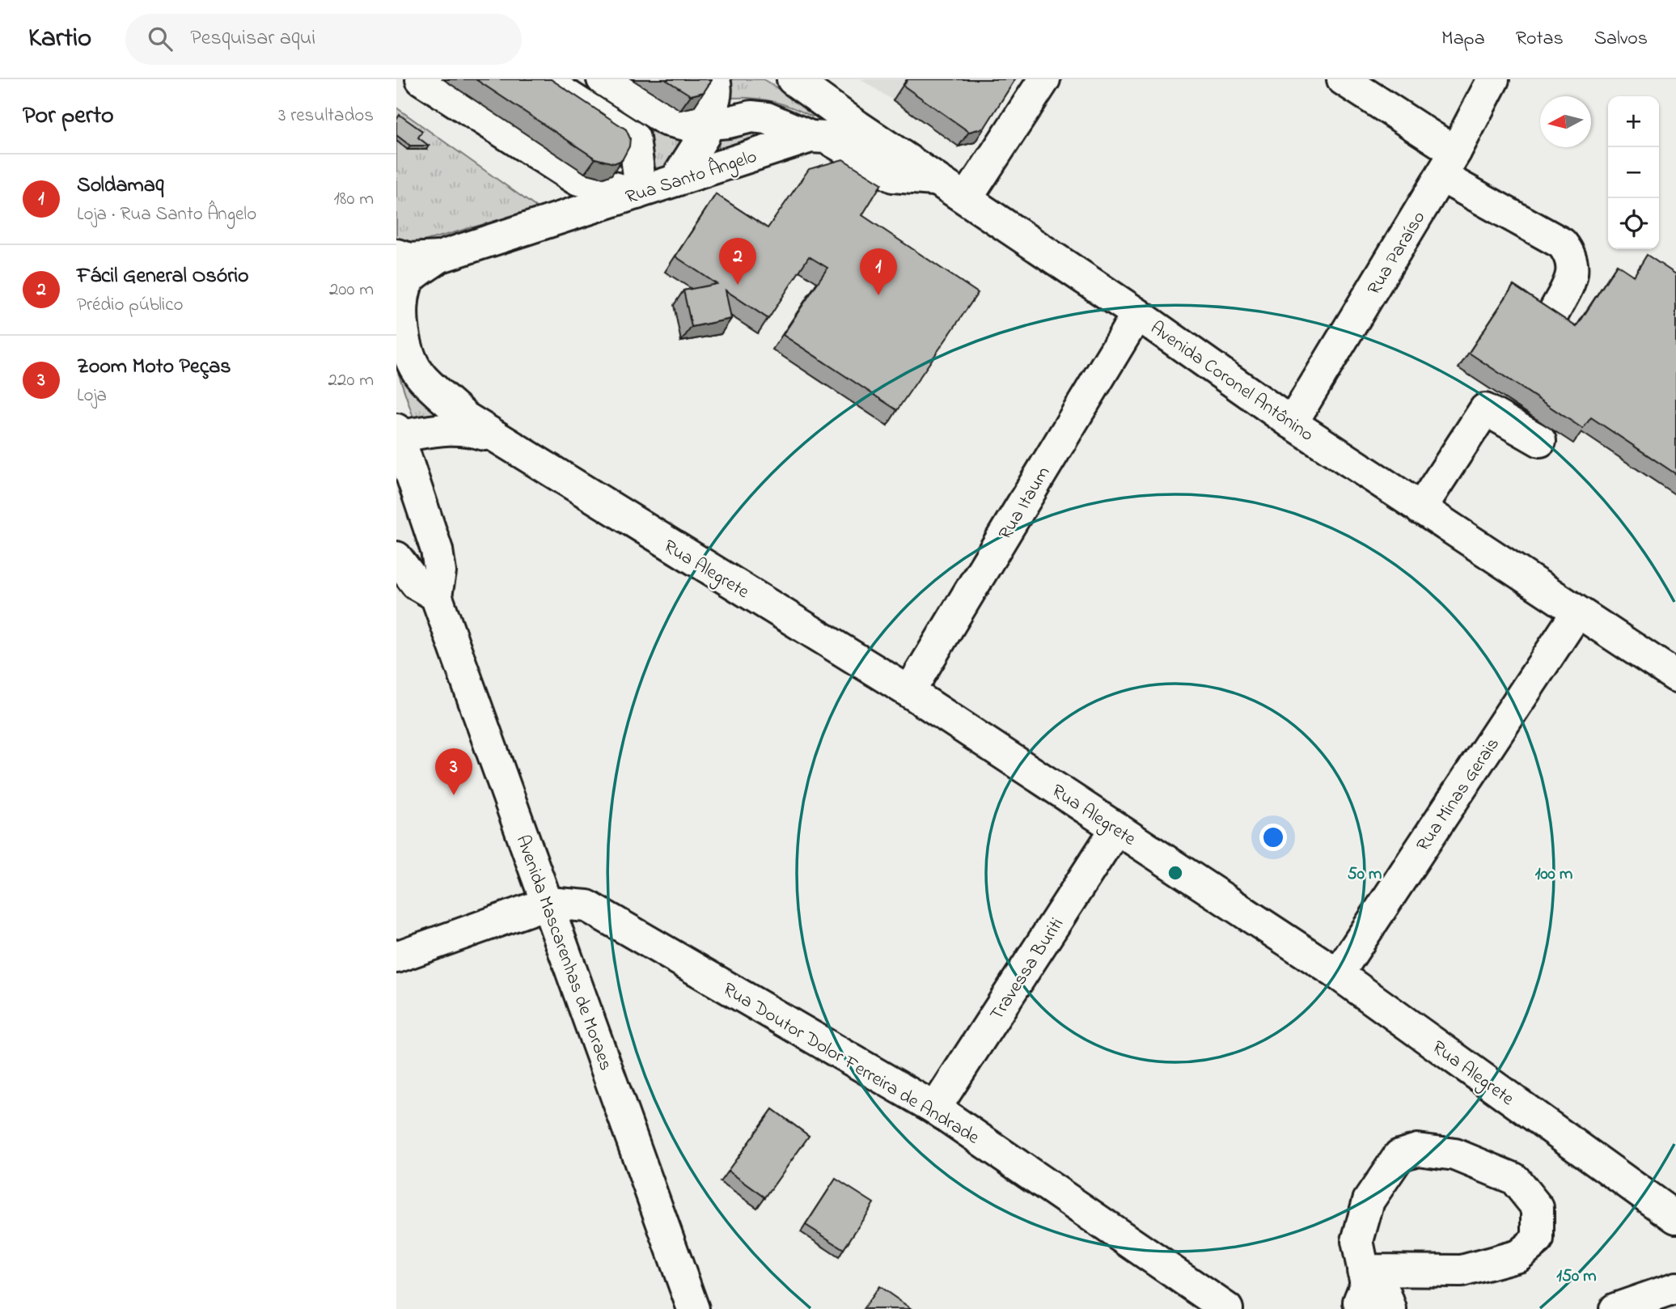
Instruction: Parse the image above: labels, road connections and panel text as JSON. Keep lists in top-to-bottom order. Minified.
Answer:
{"streets":{"main road":["Rua Santo Ângelo","Rua Paraíso","Avenida Coronel Antônino","Rua Itaum","Rua Alegrete","Rua Minas Gerais","Avenida Mascarenhas de Moraes","Travessa Buriti","Rua Doutor Dolor Ferreira de Andrade"]},"crossings":[["Rua Paraíso","Avenida Coronel Antônino"],["Avenida Coronel Antônino","Rua Itaum"],["Avenida Coronel Antônino","Rua Minas Gerais"],["Rua Itaum","Rua Alegrete"],["Rua Alegrete","Rua Minas Gerais"],["Rua Alegrete","Travessa Buriti"],["Avenida Mascarenhas de Moraes","Rua Doutor Dolor Ferreira de Andrade"],["Travessa Buriti","Rua Doutor Dolor Ferreira de Andrade"]],"north":"left","page":{"header":"Kartio","search":"Pesquisar aqui","nav":["Mapa","Rotas","Salvos"],"heading":["Por perto","3 resultados"],"map_buttons":["+","−"],"list":[{"mark":"1","name":"Soldamaq","note":"Loja · Rua Santo Ângelo","value":"180 m"},{"mark":"2","name":"Fácil General Osório","note":"Prédio público","value":"200 m"},{"mark":"3","name":"Zoom Moto Peças","note":"Loja","value":"220 m"}],"pins":["2","1","3"]},"rings":["50 m","100 m","150 m"]}
